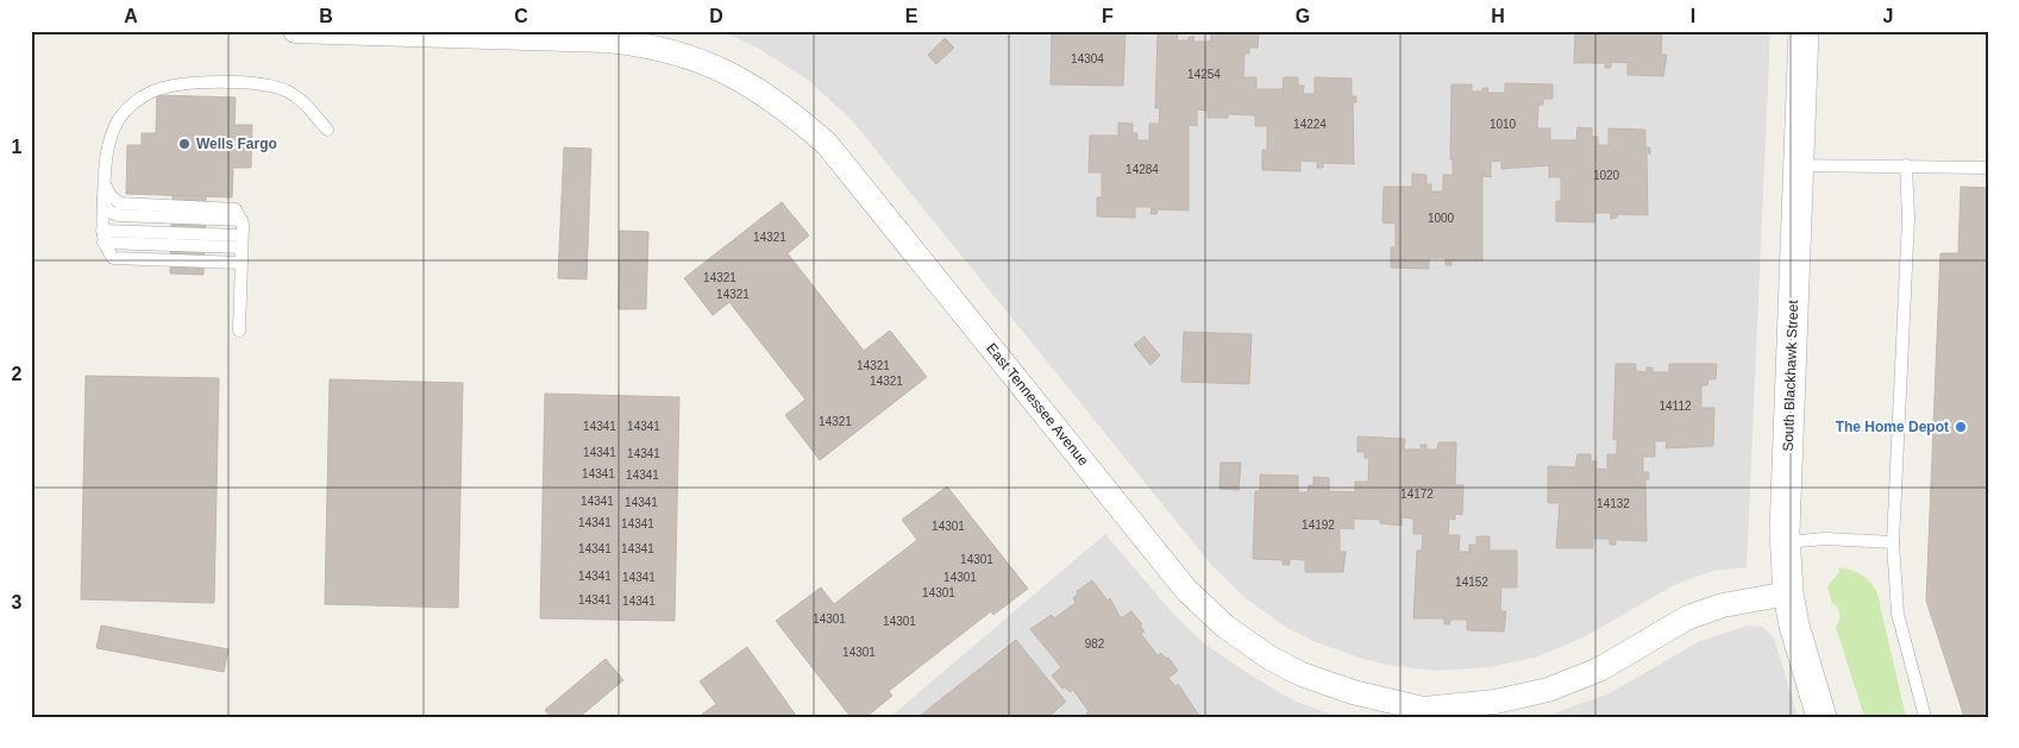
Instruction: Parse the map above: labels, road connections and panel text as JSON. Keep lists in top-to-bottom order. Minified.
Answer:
{"streets":{"street":["South Blackhawk Street","East Tennessee Avenue"]},"crossings":[["South Blackhawk Street","East Tennessee Avenue"]],"places":["Wells Fargo","The Home Depot"],"house_numbers":["14304","14254","14224","1010","14284","1020","1000","14321","14321","14321","14321","14321","14112","14321","14341","14341","14341","14341","14341","14341","14172","14341","14341","14132","14341","14341","14192","14301","14341","14341","14301","14341","14341","14301","14152","14301","14341","14341","14301","14301","982","14301"],"grid":{"columns":["A","B","C","D","E","F","G","H","I","J"],"rows":["1","2","3"]}}
